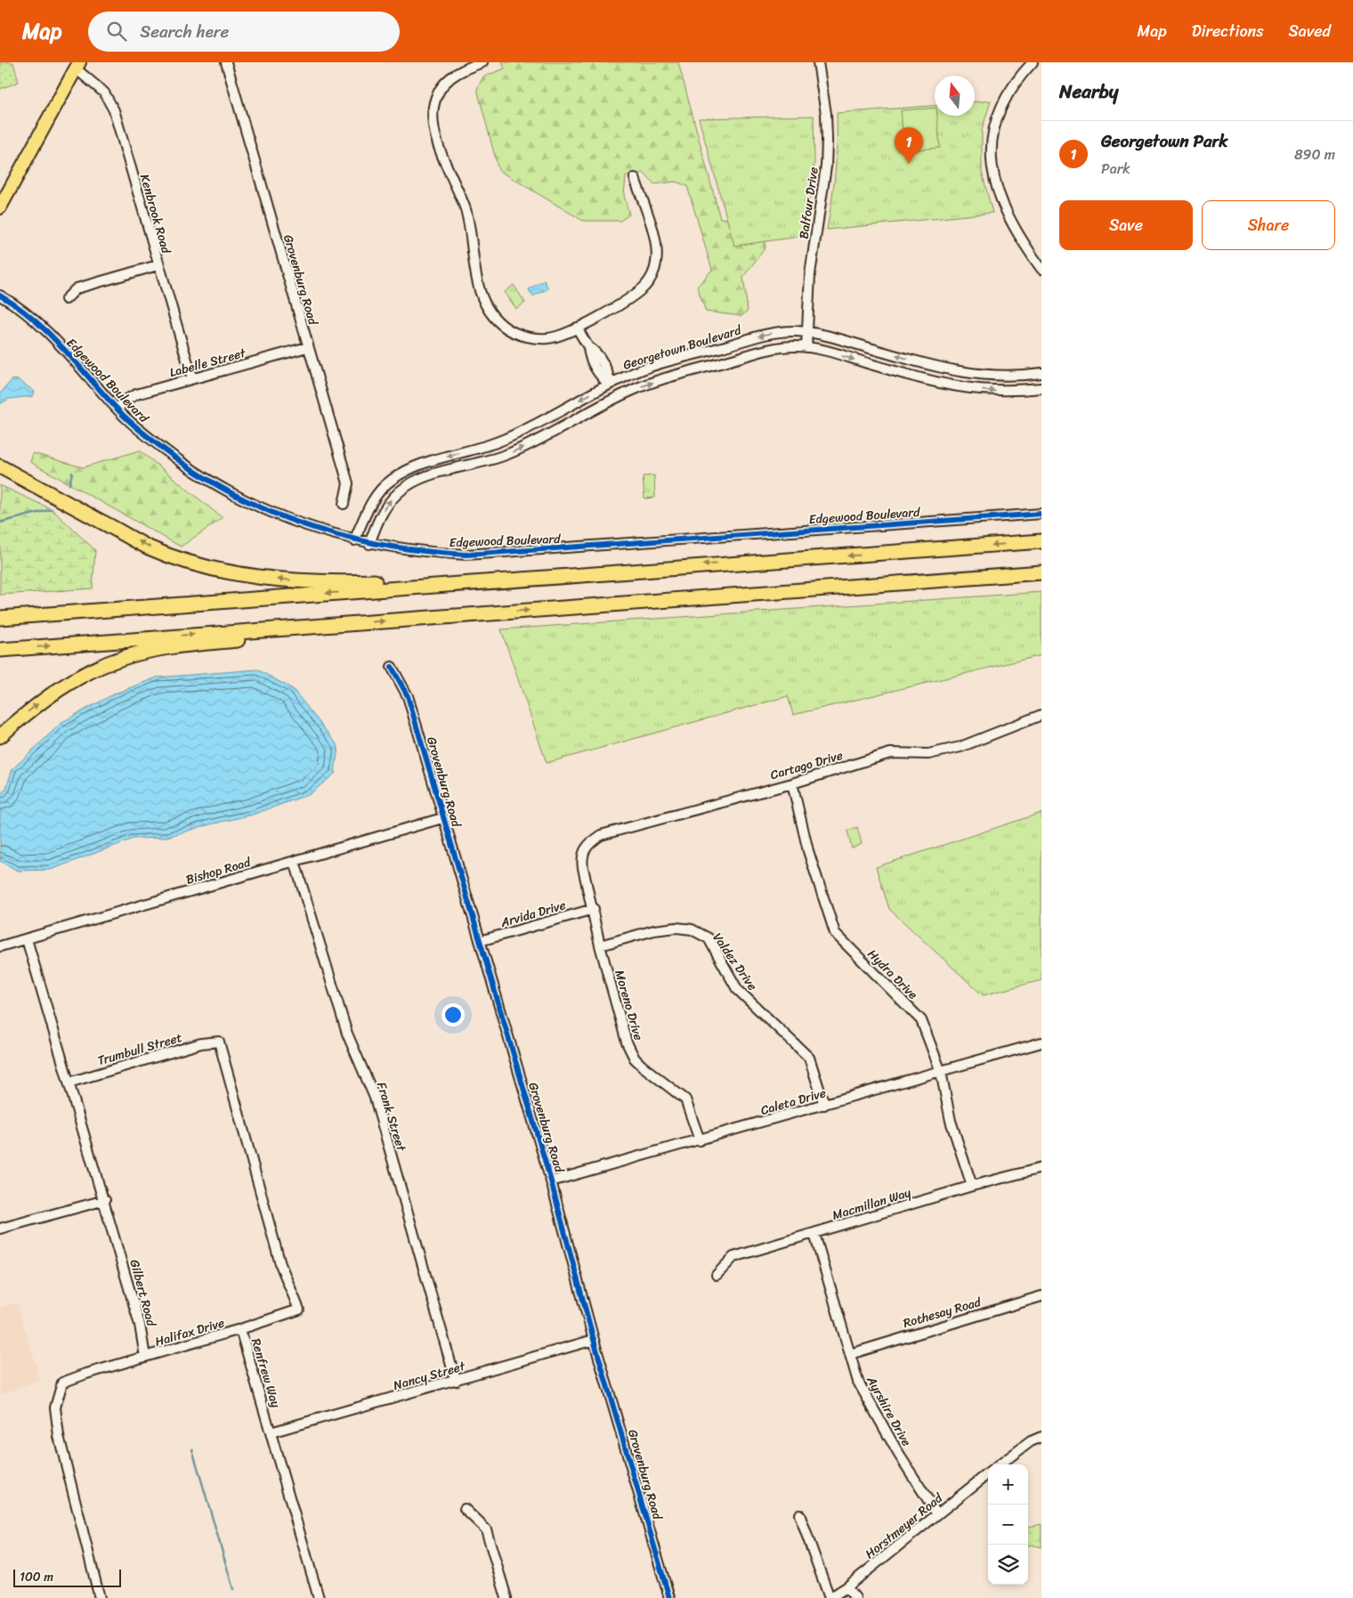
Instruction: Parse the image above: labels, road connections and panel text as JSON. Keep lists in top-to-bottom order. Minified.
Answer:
{"streets":{"street":["Balfour Drive","Kenbrook Road","Grovenburg Road","Georgetown Boulevard","Labelle Street","Edgewood Boulevard","Cartago Drive","Bishop Road","Arvida Drive","Valdez Drive","Hydra Drive","Moreno Drive","Trumbull Street","Caleta Drive","Frank Street","Macmillan Way","Gilbert Road","Rothesay Road","Halifax Drive","Renfrew Way","Nancy Street","Ayrshire Drive","Horstmeyer Road"]},"crossings":[["Balfour Drive","Georgetown Boulevard"],["Kenbrook Road","Labelle Street"],["Grovenburg Road","Labelle Street"],["Grovenburg Road","Bishop Road"],["Grovenburg Road","Arvida Drive"],["Grovenburg Road","Caleta Drive"],["Grovenburg Road","Nancy Street"],["Georgetown Boulevard","Edgewood Boulevard"],["Labelle Street","Edgewood Boulevard"],["Cartago Drive","Hydra Drive"],["Cartago Drive","Moreno Drive"],["Bishop Road","Frank Street"],["Bishop Road","Gilbert Road"],["Arvida Drive","Moreno Drive"],["Valdez Drive","Moreno Drive"],["Valdez Drive","Caleta Drive"],["Hydra Drive","Caleta Drive"],["Hydra Drive","Macmillan Way"],["Moreno Drive","Caleta Drive"],["Trumbull Street","Gilbert Road"],["Trumbull Street","Renfrew Way"],["Frank Street","Nancy Street"],["Macmillan Way","Ayrshire Drive"],["Gilbert Road","Halifax Drive"],["Rothesay Road","Ayrshire Drive"],["Halifax Drive","Renfrew Way"],["Renfrew Way","Nancy Street"],["Ayrshire Drive","Horstmeyer Road"]],"scale_bar":"100 m","north":"top","page":{"header":"Map","search":"Search here","nav":["Map","Directions","Saved"],"heading":"Nearby","list":[{"mark":"1","name":"Georgetown Park","note":"Park","value":"890 m"}],"pins":"1","buttons":["Save","Share"],"map_buttons":["+","−"],"scale":"100 m"}}
